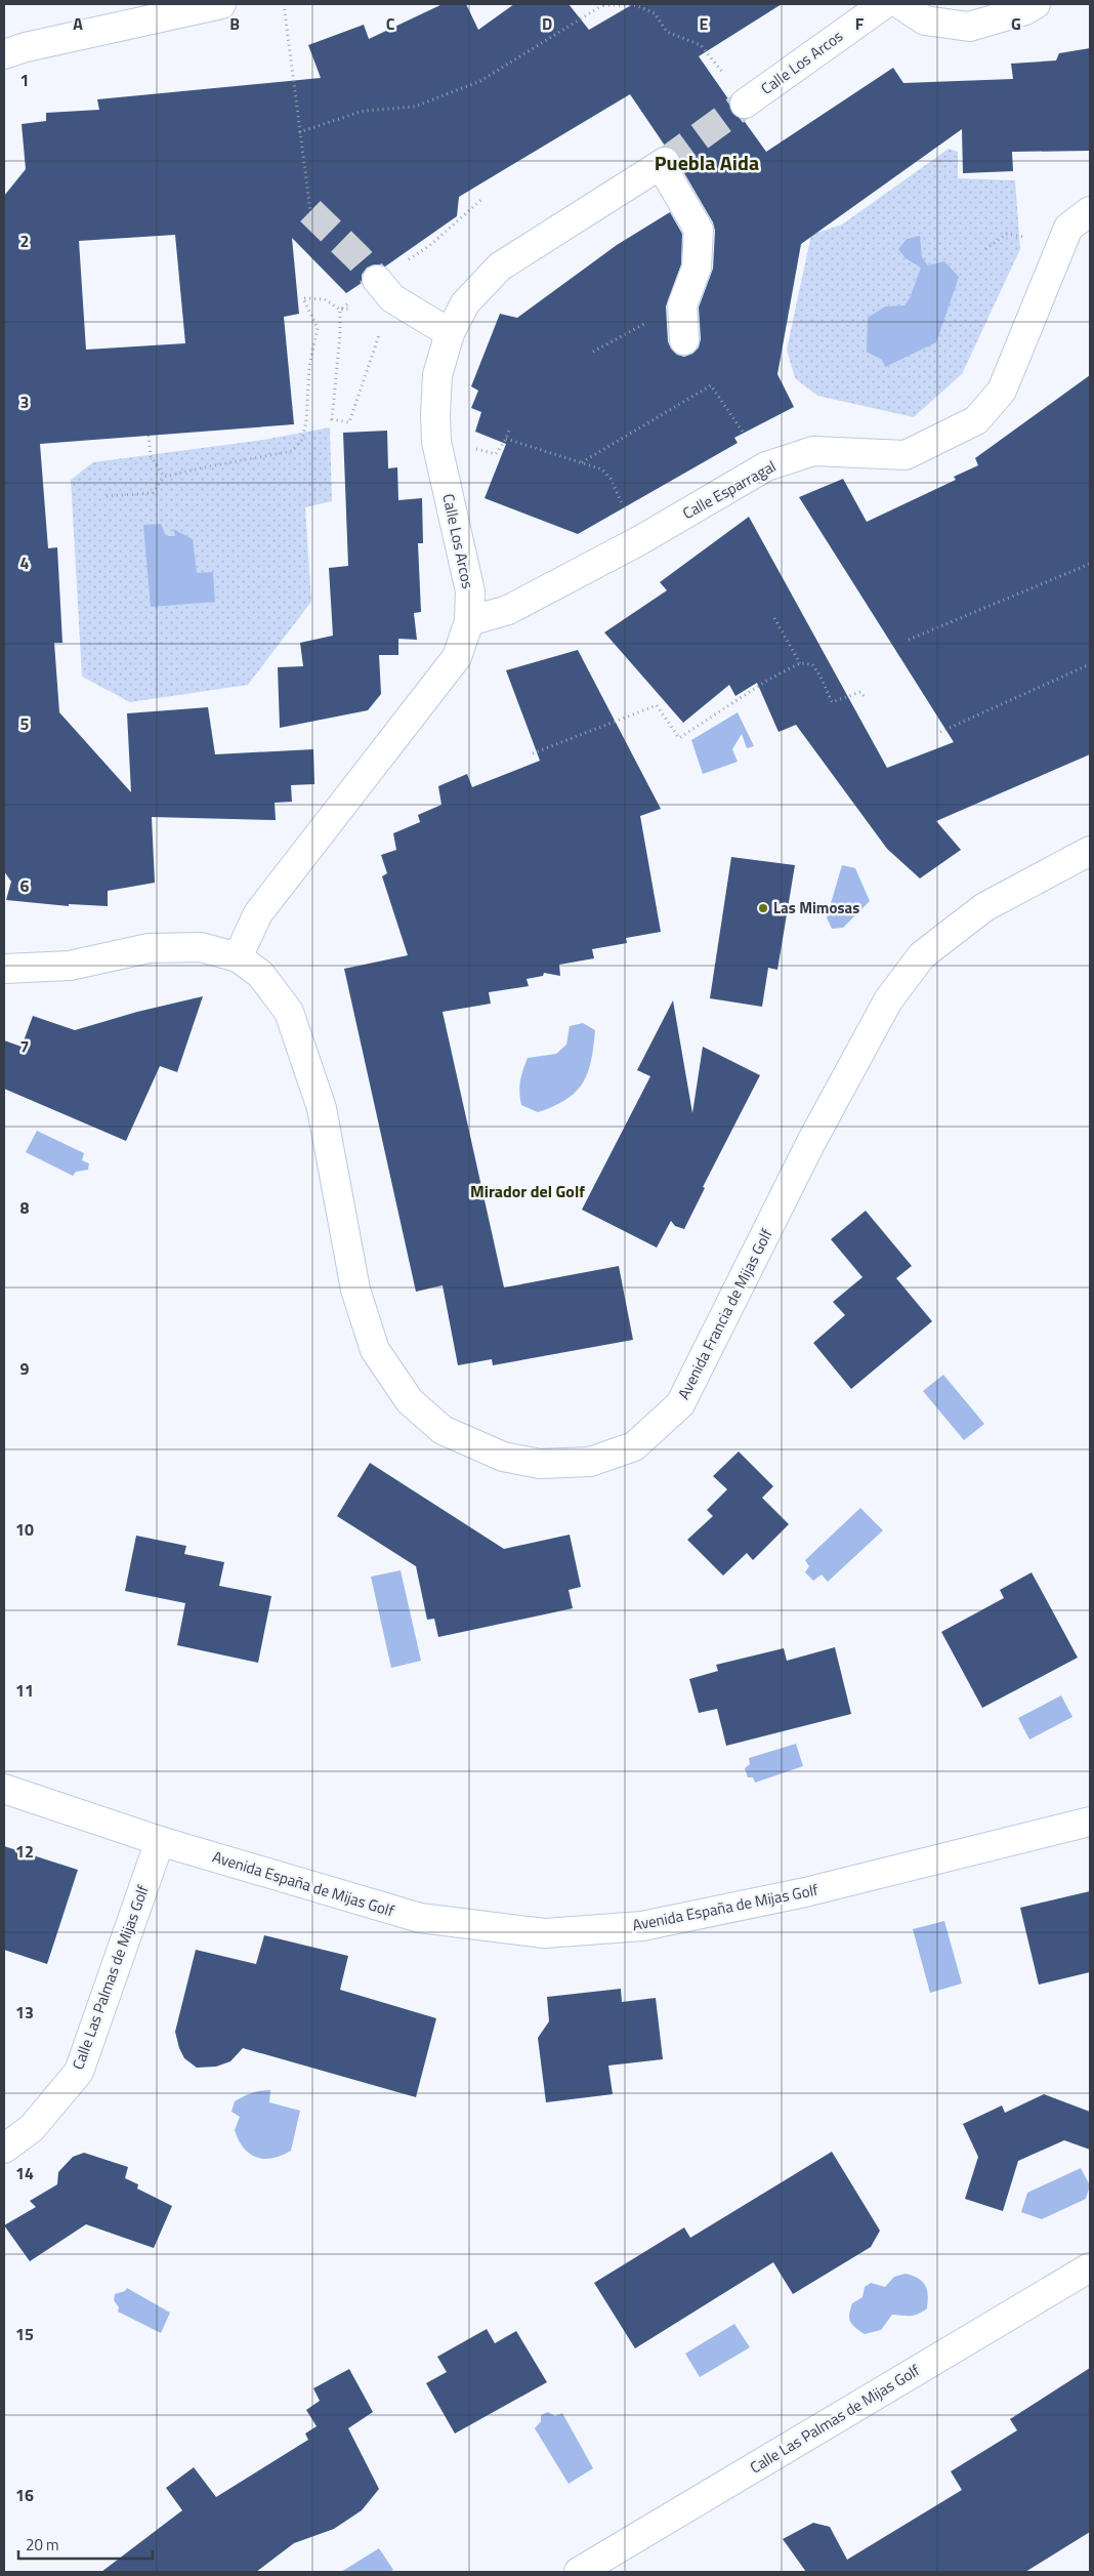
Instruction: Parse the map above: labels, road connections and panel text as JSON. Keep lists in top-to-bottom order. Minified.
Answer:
{"streets":{"street":["Calle Los Arcos","Calle Esparragal","Avenida Francia de Mijas Golf","Avenida España de Mijas Golf","Calle Las Palmas de Mijas Golf"]},"crossings":[["Calle Los Arcos","Calle Esparragal"],["Calle Los Arcos","Avenida Francia de Mijas Golf"],["Avenida España de Mijas Golf","Calle Las Palmas de Mijas Golf"]],"districts":["Puebla Aida","Mirador del Golf"],"places":["Las Mimosas"],"scale_bar":"20 m","grid":{"columns":["A","B","C","D","E","F","G"],"rows":["1","2","3","4","5","6","7","8","9","10","11","12","13","14","15","16"]}}
